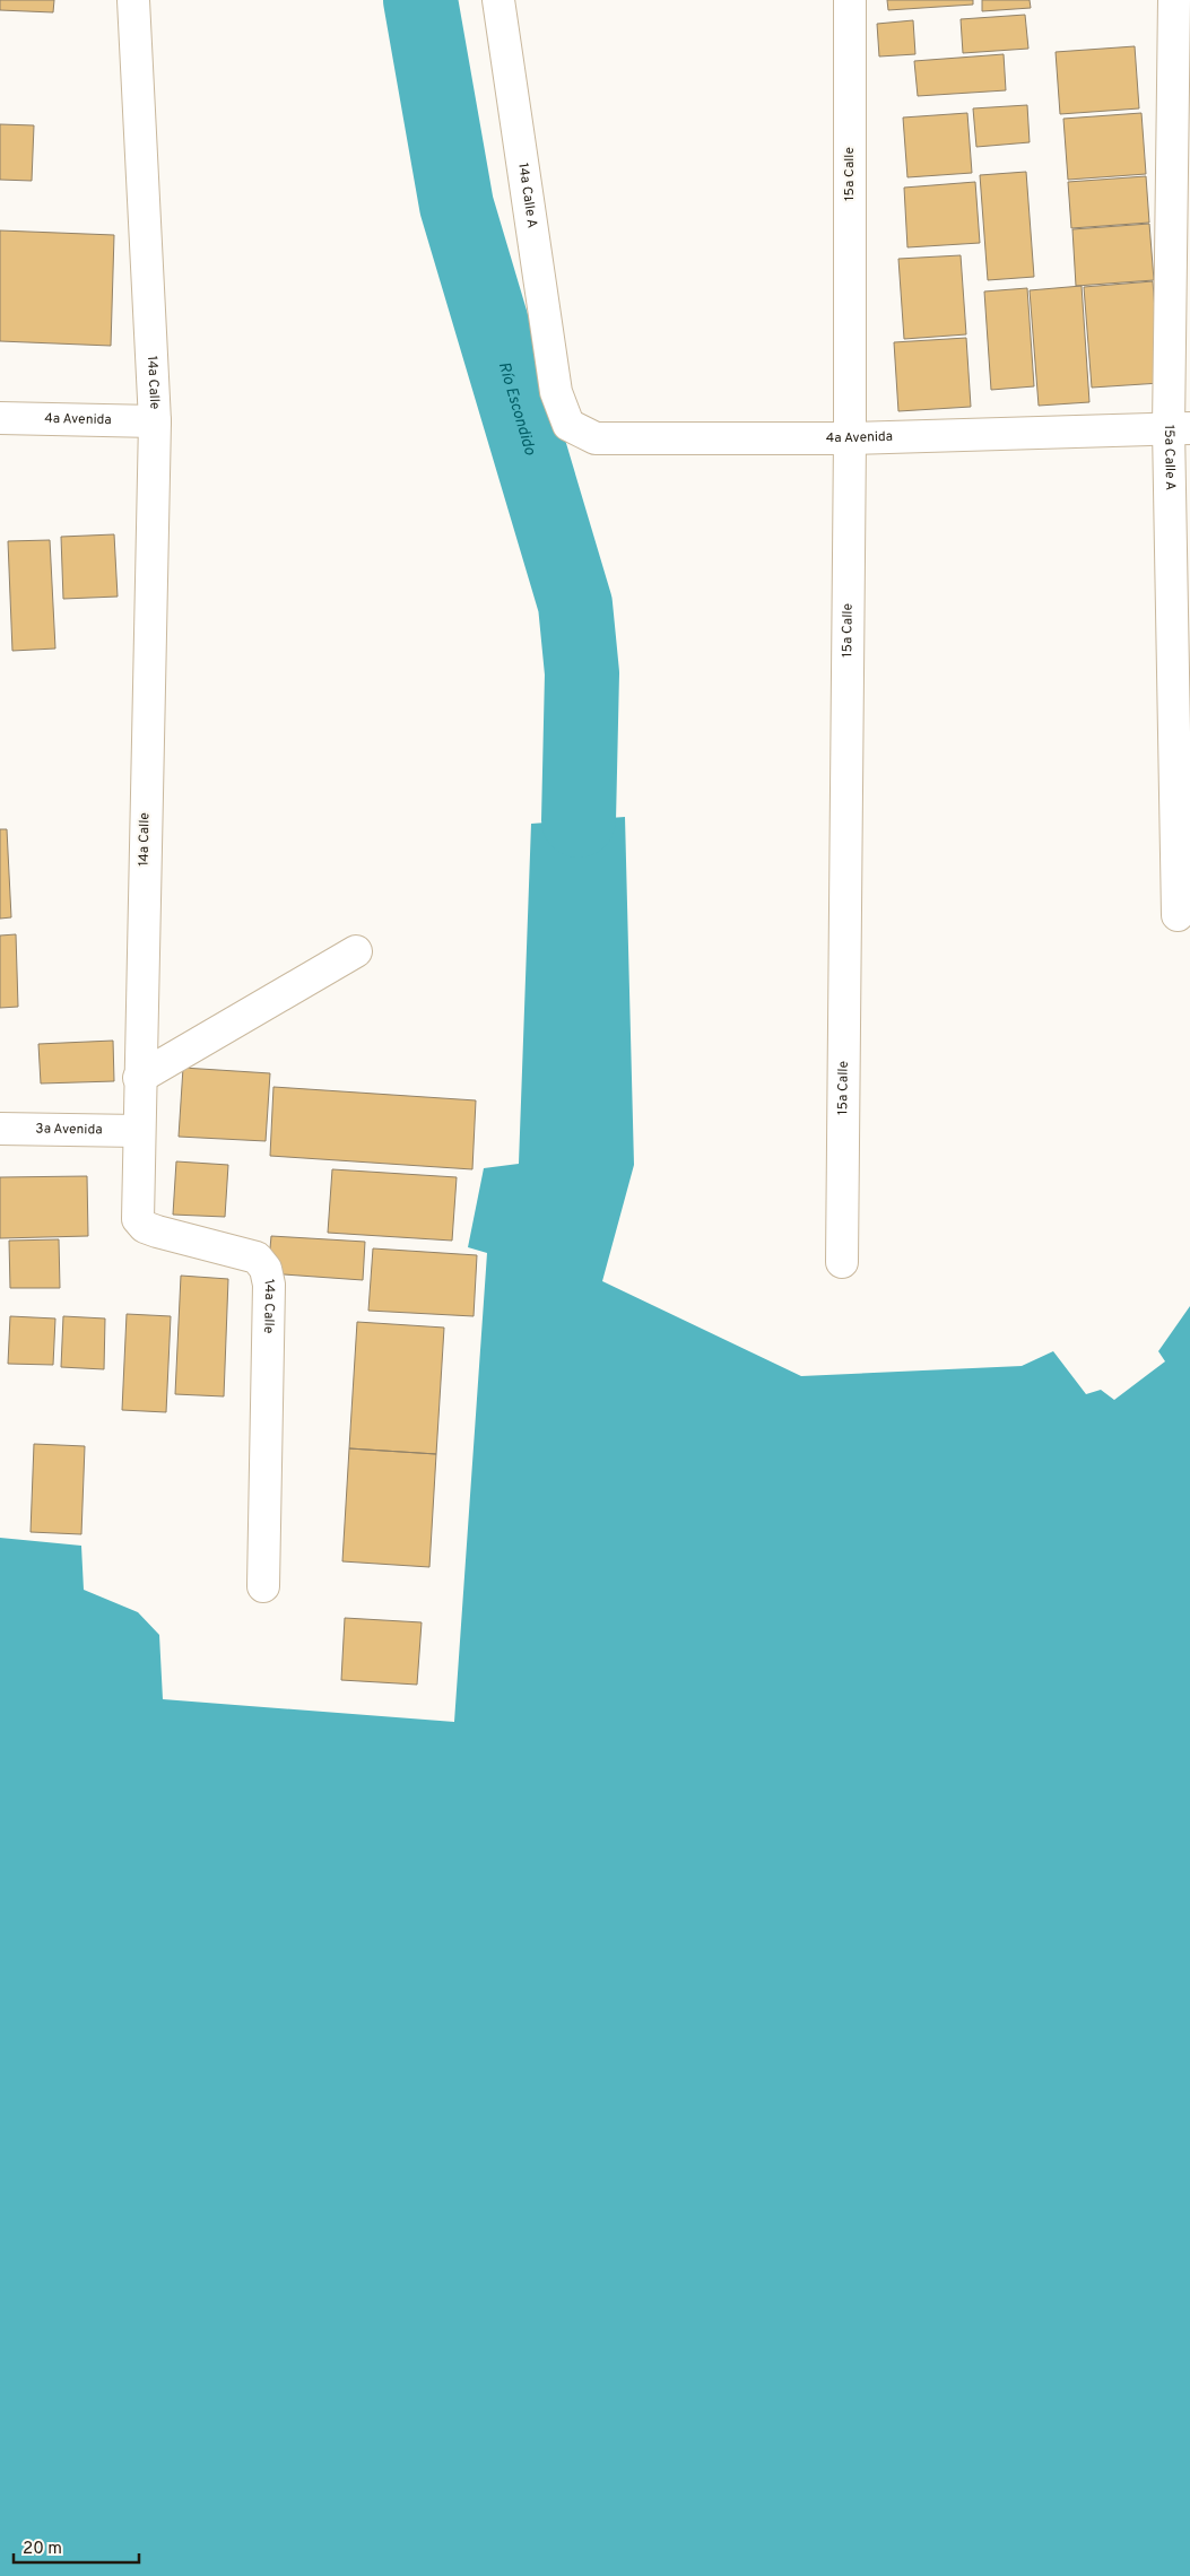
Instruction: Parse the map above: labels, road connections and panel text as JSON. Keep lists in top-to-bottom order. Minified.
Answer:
{"streets":{"street":["15a Calle","14a Calle A","14a Calle","4a Avenida","15a Calle A","3a Avenida"]},"crossings":[["15a Calle","4a Avenida"],["14a Calle A","4a Avenida"],["14a Calle","4a Avenida"],["14a Calle","3a Avenida"],["4a Avenida","15a Calle A"]],"water":["Río Escondido"],"scale_bar":"20 m"}
